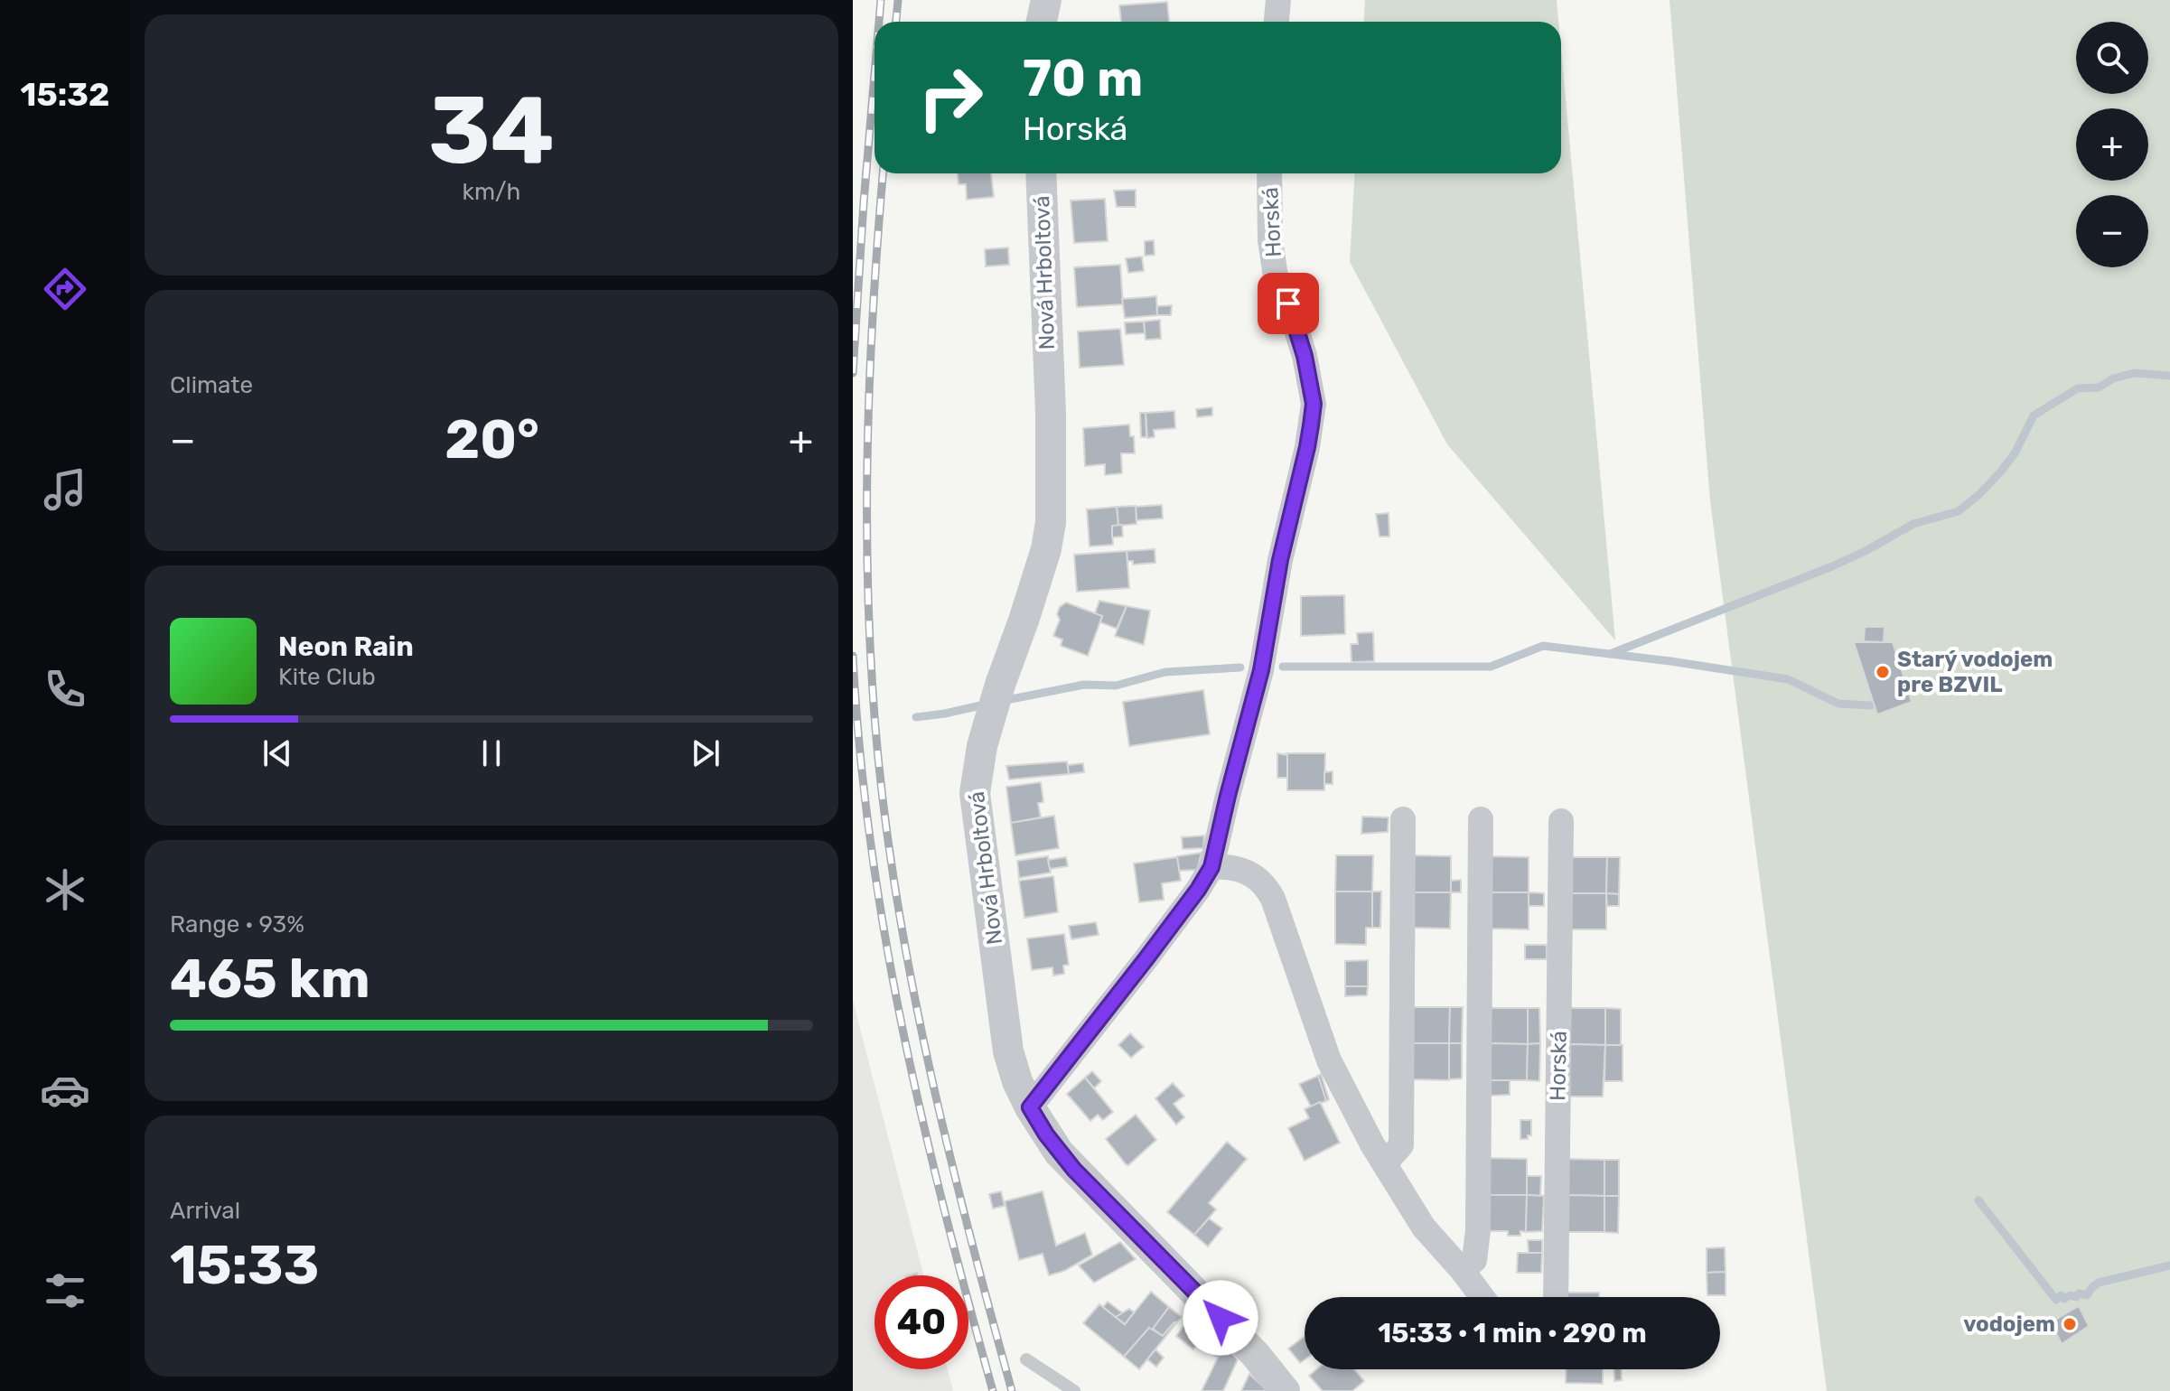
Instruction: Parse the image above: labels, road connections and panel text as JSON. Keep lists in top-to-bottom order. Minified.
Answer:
{"streets":{"street":["Horská","Nová Hrboltová"]},"crossings":[["Horská","Nová Hrboltová"]],"places":["Starý vodojem pre BZVIL","vodojem"],"page":{"tabs":"15:32","tile":[["34","km/h"],"Climate",["Range · 93%","465 km"],["Arrival","15:33"]],"map_buttons":["+","−"],"turn":["70 m","Horská"],"heat":["−","20°","+"],"song":["Neon Rain","Kite Club"],"limit":"40","trip":"15:33 · 1 min · 290 m"}}
